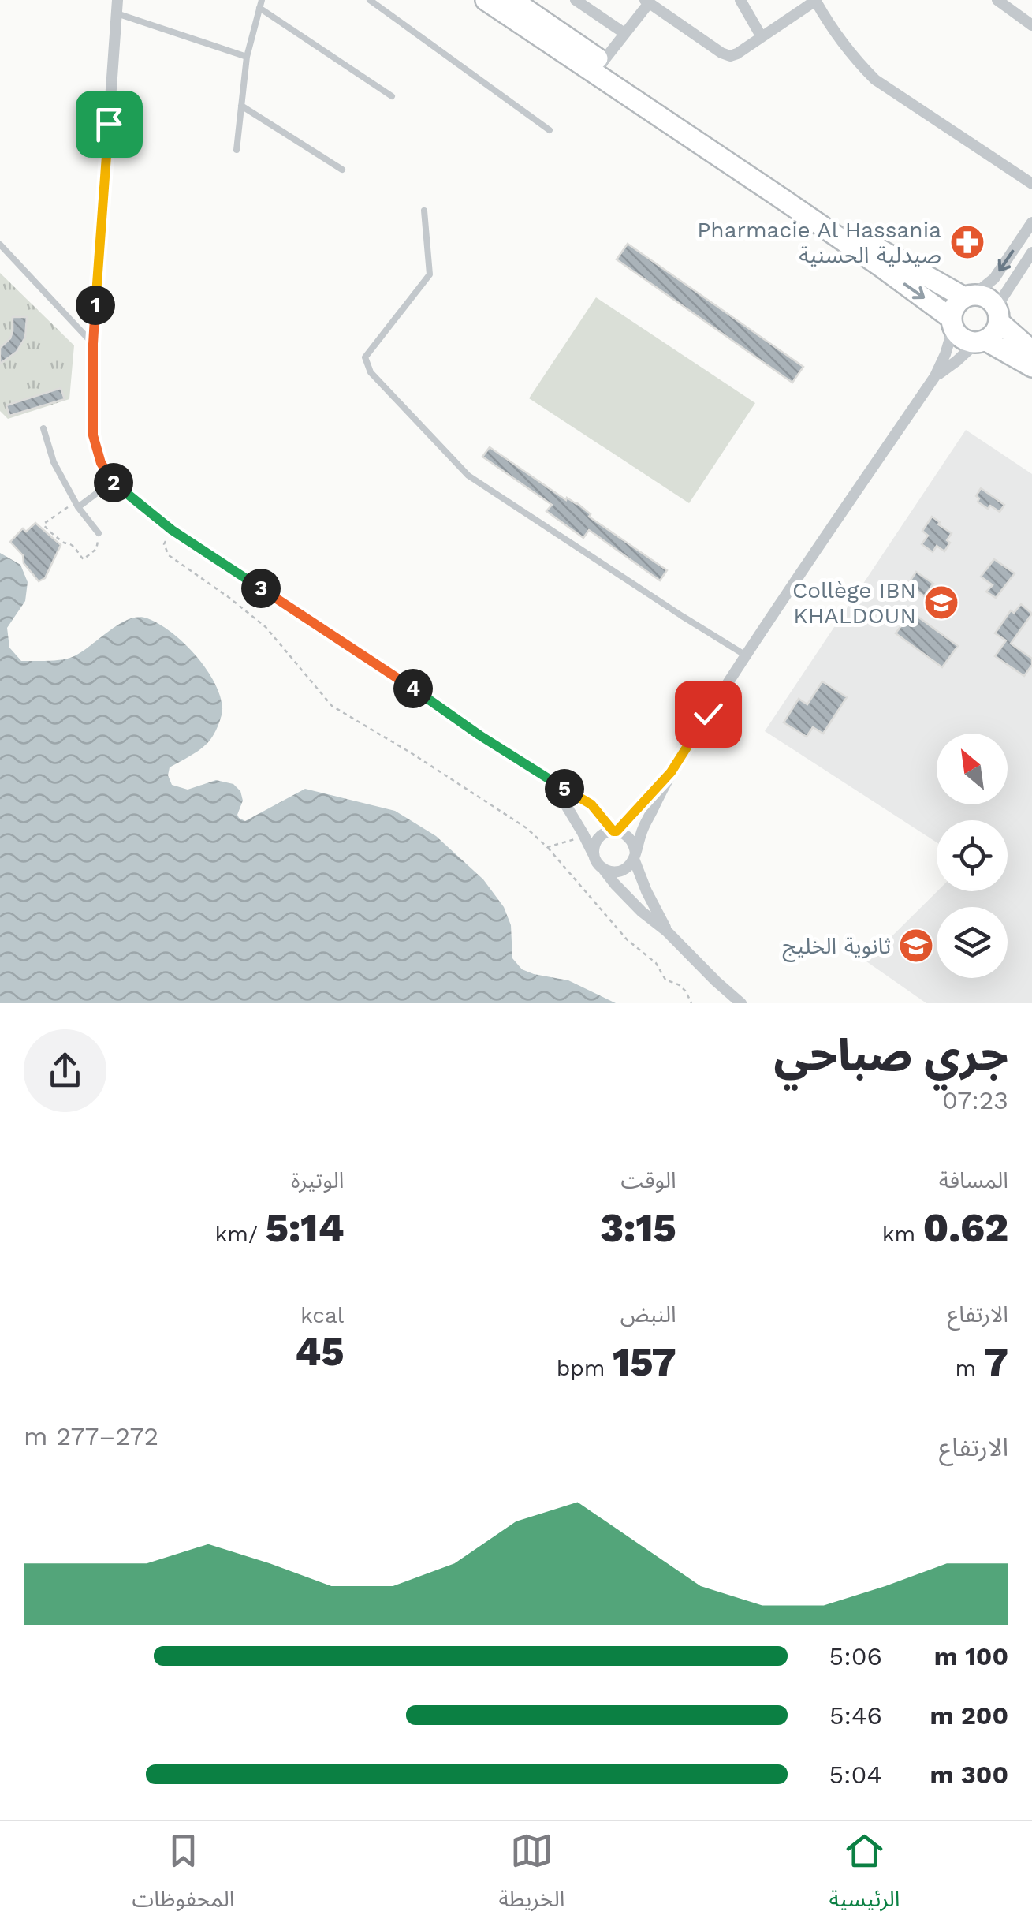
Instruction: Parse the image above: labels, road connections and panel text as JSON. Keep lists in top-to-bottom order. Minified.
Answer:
{"places":{"pharmacy":["Pharmacie Al Hassania صيدلية الحسنية"],"school or university":["Collège IBN KHALDOUN","ثانوية الخليج"]},"north":"top left","page":{"pins":["1","2","3","4","5"],"heading":["جري صباحي","07:23"],"stats":[["المسافة","0.62 km"],["الوقت","3:15"],["الوتيرة","5:14 /km"],["الارتفاع","7 m"],["النبض","157 bpm"],["kcal","45"]],"chart":["الارتفاع","272–277 m"],"list":[{"name":"100 m","note":"5:06"},{"name":"200 m","note":"5:46"},{"name":"300 m","note":"5:04"}],"tabs":["الرئيسية","الخريطة","المحفوظات"]}}
